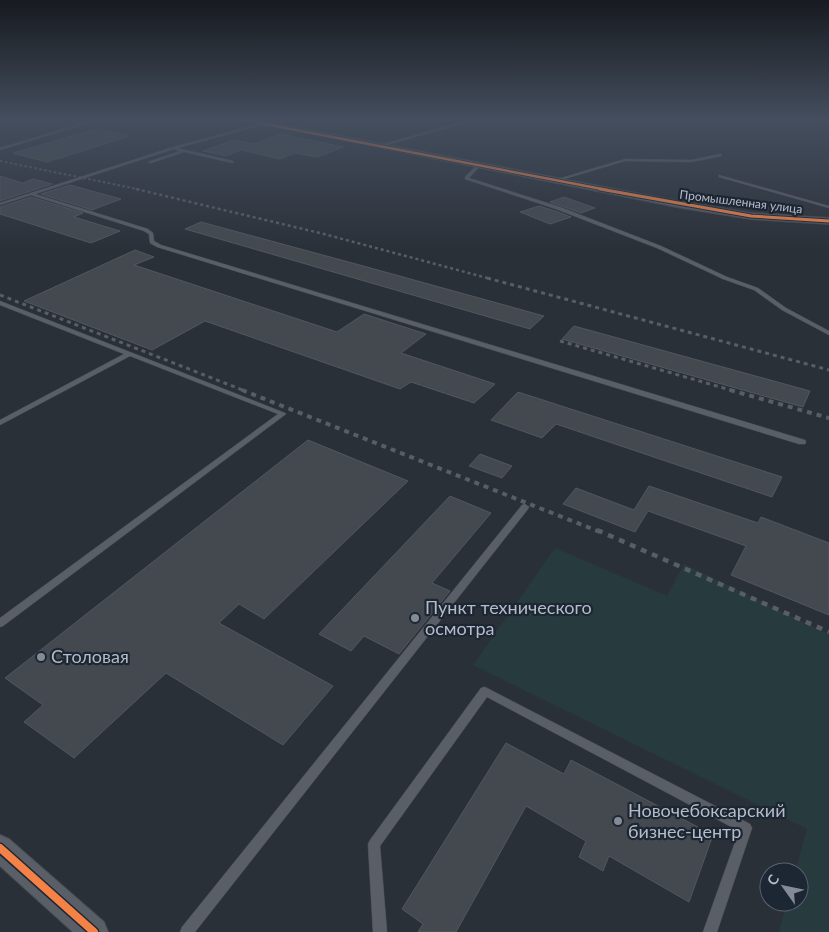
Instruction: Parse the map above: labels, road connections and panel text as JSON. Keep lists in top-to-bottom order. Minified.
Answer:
{"streets":{"street":["Промышленная улица"]},"places":["Пункт технического осмотра","Столовая","Новочебоксарский бизнес-центр"],"north":"top left"}
